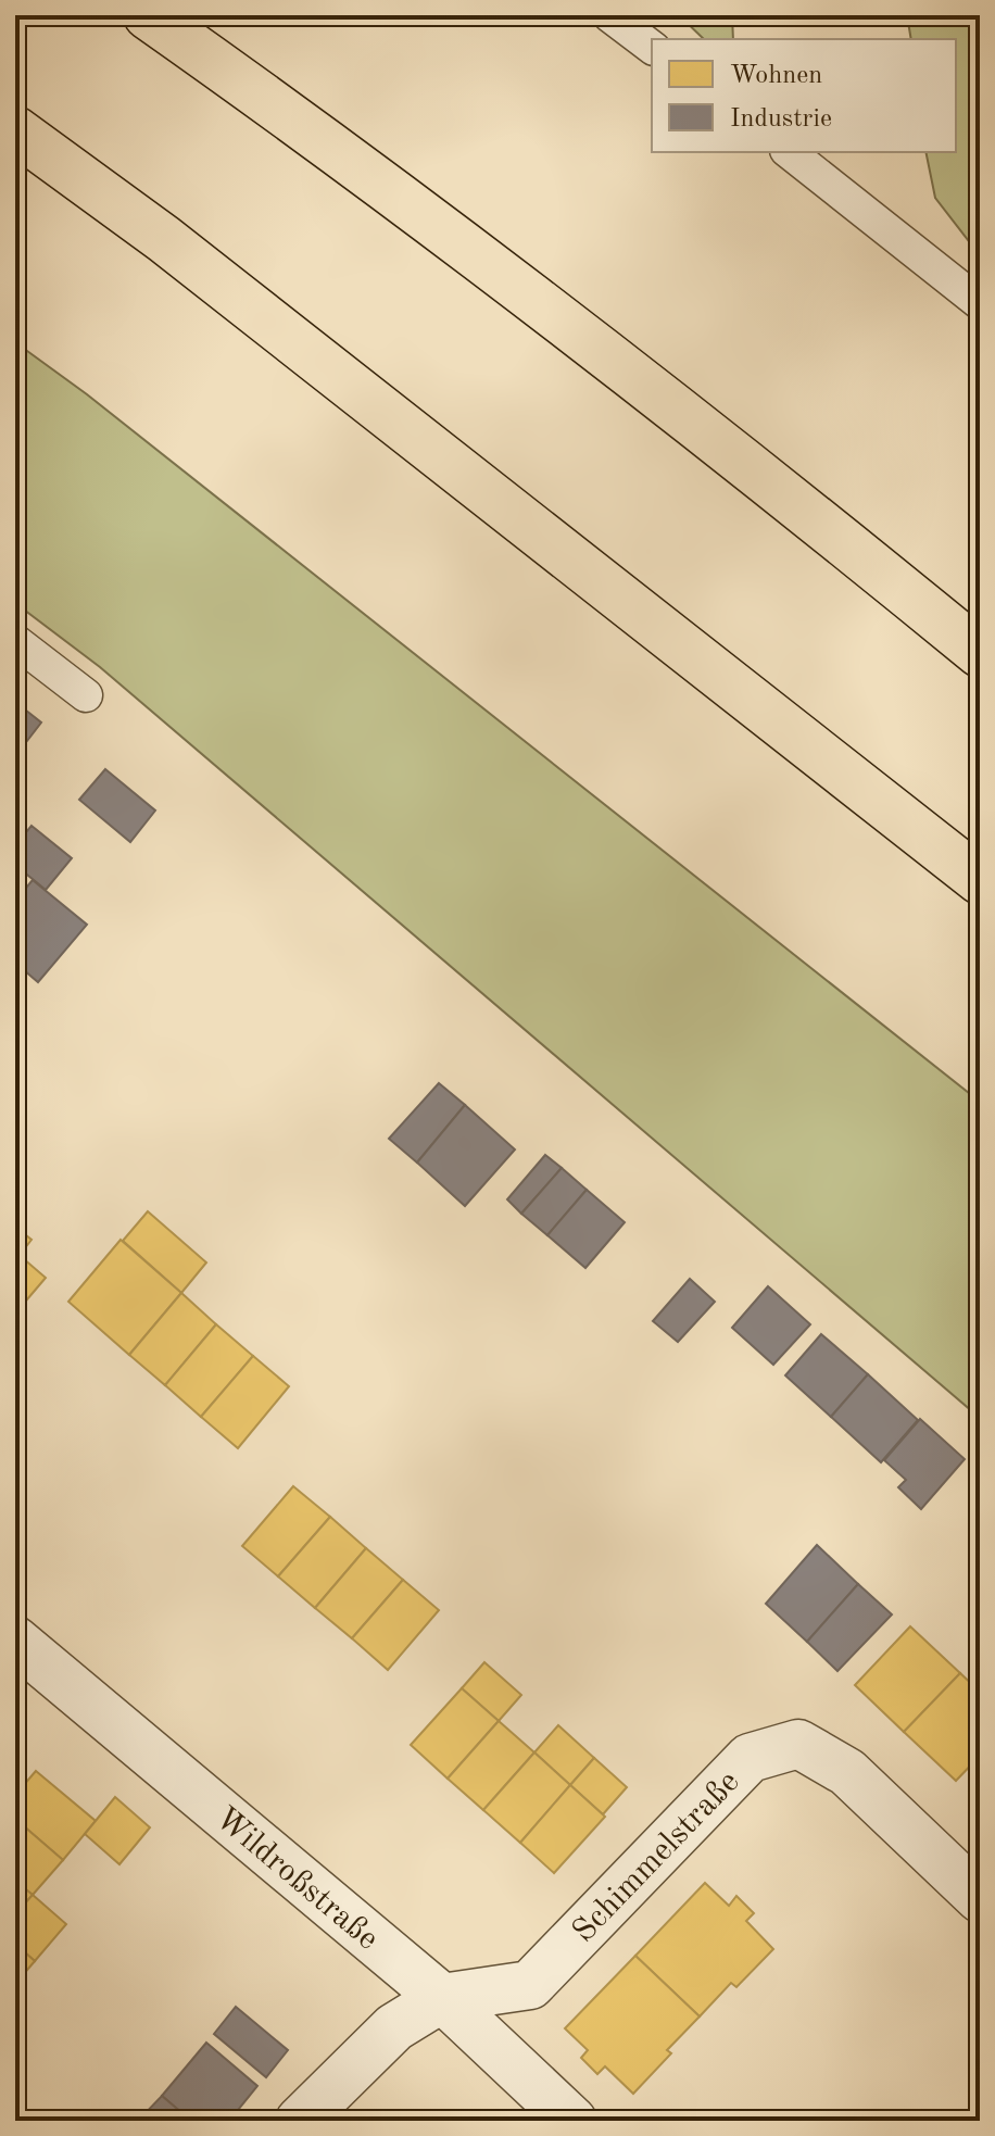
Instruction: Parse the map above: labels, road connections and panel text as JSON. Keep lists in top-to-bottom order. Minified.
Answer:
{"streets":{"street":["Schimmelstraße","Wildroßstraße"]},"crossings":[["Schimmelstraße","Wildroßstraße"]],"legend":["Wohnen","Industrie"]}
